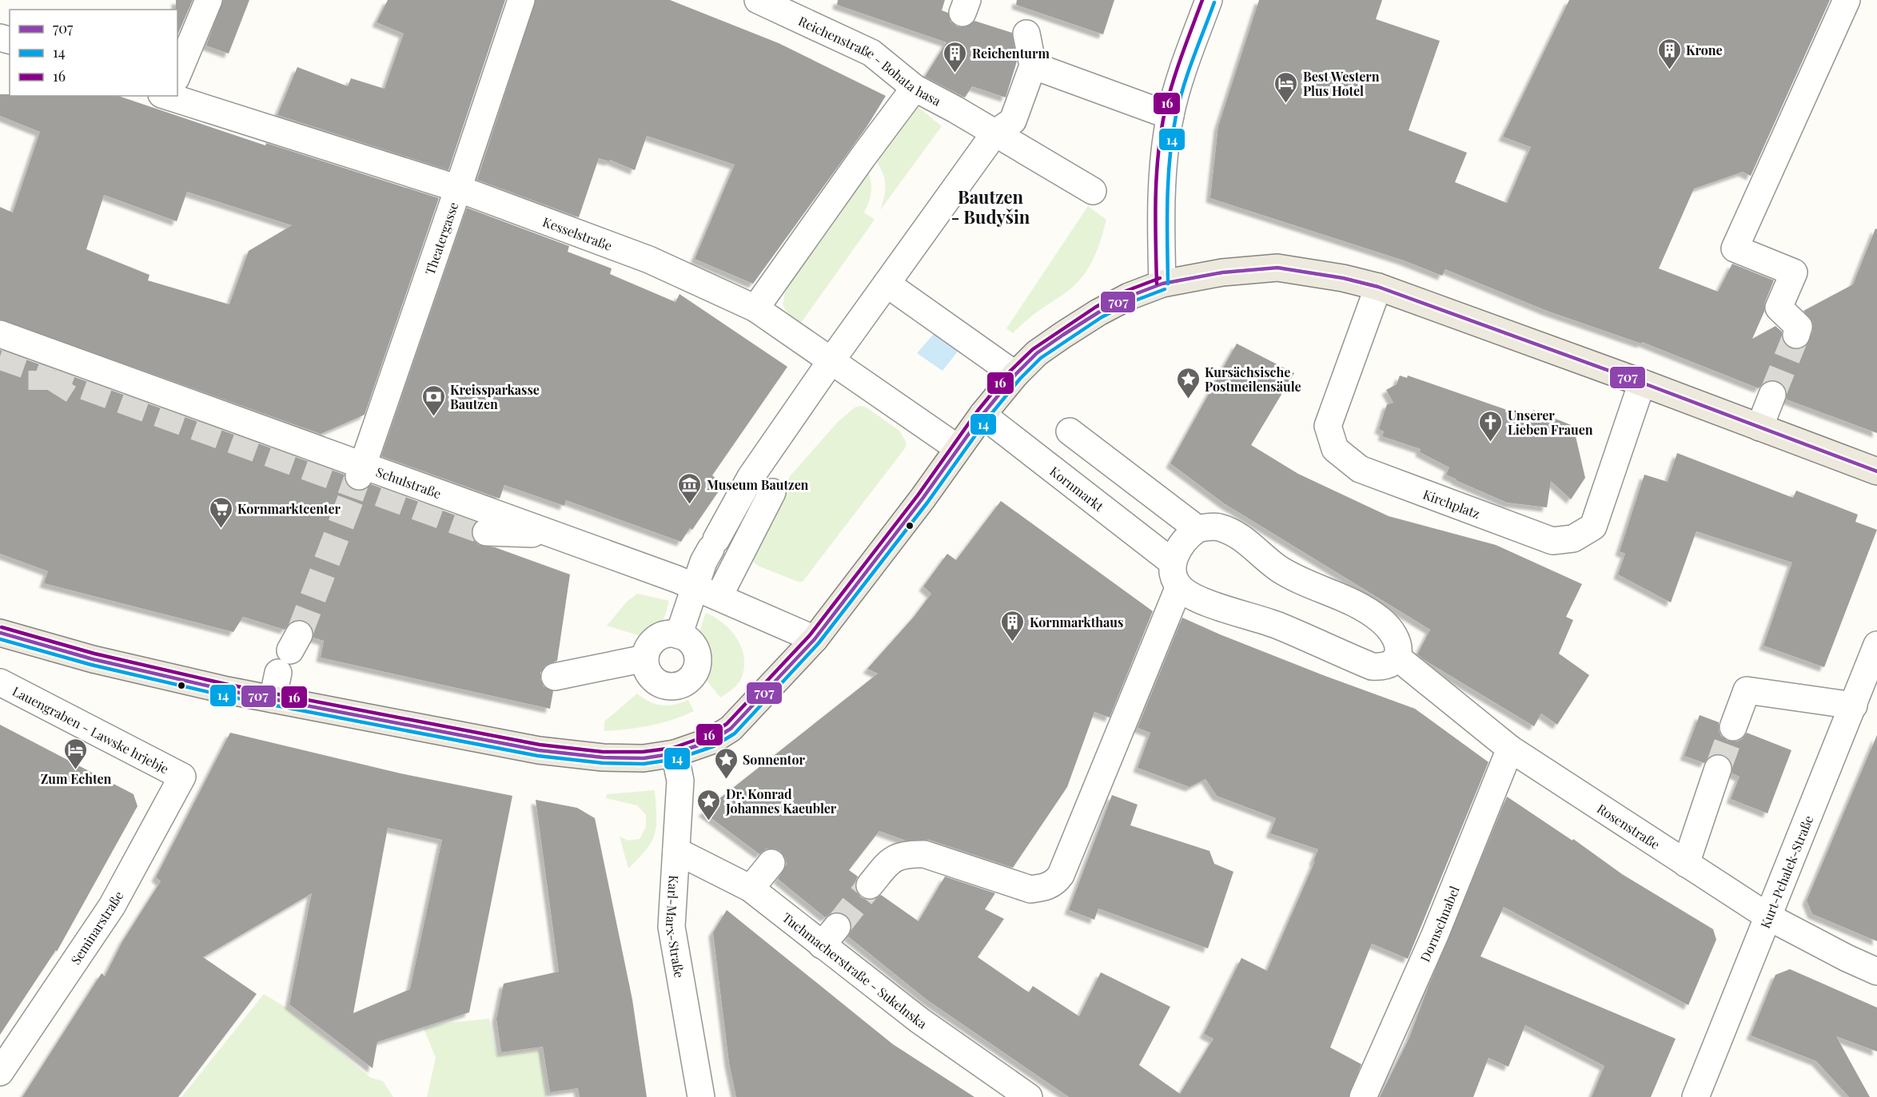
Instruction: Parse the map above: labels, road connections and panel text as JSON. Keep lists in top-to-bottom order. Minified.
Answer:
{"streets":{"street":["Reichenstraße - Bohata hasa","Kesselstraße","Theatergasse","Schulstraße","Kornmarkt","Kirchplatz","Lauengraben - Lawske hrjebje","Rosenstraße","Kurt-Pchalek-Straße","Dornschnabel","Karl-Marx-Straße","Seminarstraße","Tuchmacherstraße - Sukelnska"]},"crossings":[["Kesselstraße","Theatergasse"],["Theatergasse","Schulstraße"],["Kornmarkt","Rosenstraße"],["Lauengraben - Lawske hrjebje","Seminarstraße"],["Rosenstraße","Kurt-Pchalek-Straße"],["Rosenstraße","Dornschnabel"],["Karl-Marx-Straße","Tuchmacherstraße - Sukelnska"]],"districts":["Bautzen - Budyšin"],"places":{"building":["Krone","Reichenturm","Kornmarkthaus"],"hotel":["Best Western Plus Hotel","Zum Echten"],"place":["Kursächsische Postmeilensäule","Sonnentor","Dr. Konrad Johannes Kaeubler"],"bank":["Kreissparkasse Bautzen"],"church":["Unserer Lieben Frauen"],"museum":["Museum Bautzen"],"supermarket":["Kornmarktcenter"]},"lines":["transit line 16","transit line 14","transit line 707"],"legend":["707","14","16"]}
